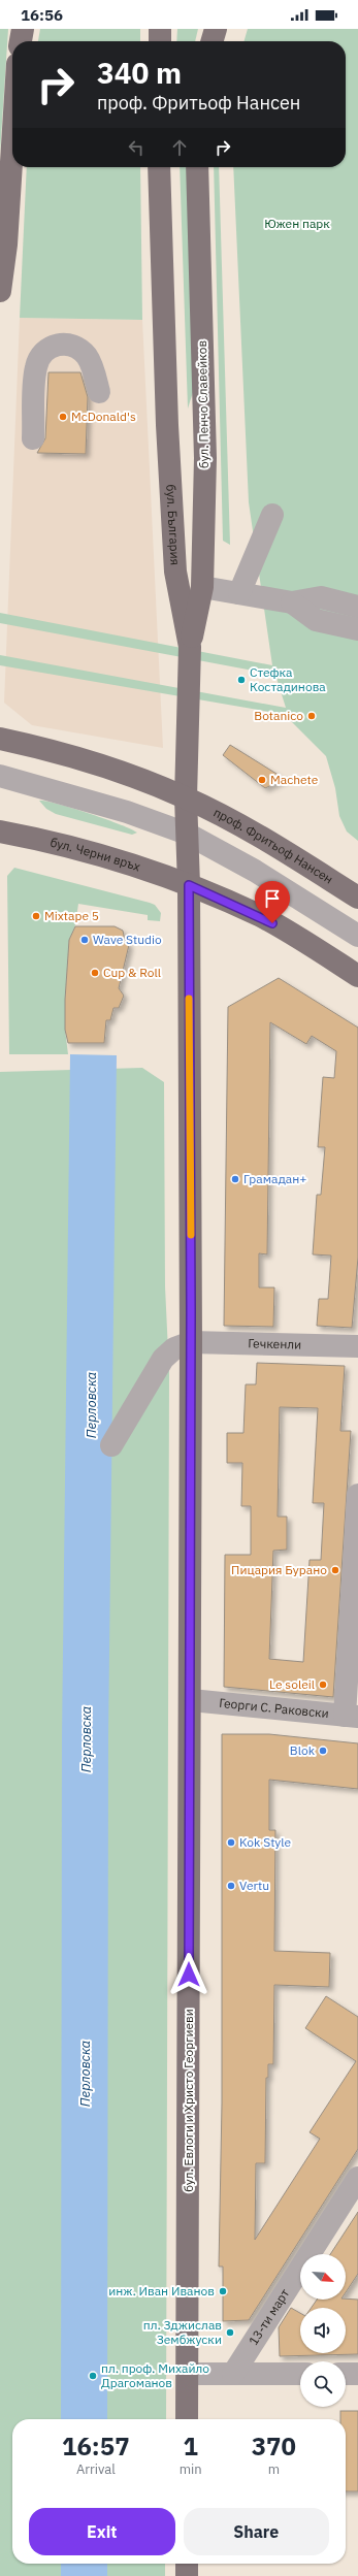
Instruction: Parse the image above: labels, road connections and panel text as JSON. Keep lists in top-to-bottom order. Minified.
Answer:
{"streets":{"main road":["бул. Пенчо Славейков","бул. България","проф. Фритьоф Нансен","бул. Черни връх","бул. Евлоги и Христо Георгиеви"],"street":["Гечкенли","Георги С. Раковски","13-ти март"]},"crossings":[["бул. Пенчо Славейков","бул. България"],["бул. България","проф. Фритьоф Нансен"],["бул. България","бул. Черни връх"],["бул. България","бул. Евлоги и Христо Георгиеви"],["бул. Черни връх","бул. Евлоги и Христо Георгиеви"],["Гечкенли","бул. Евлоги и Христо Георгиеви"],["Георги С. Раковски","бул. Евлоги и Христо Георгиеви"]],"water":["Перловска"],"parks":["Южен парк"],"places":["McDonald's","Стефка Костадинова","Botanico","Machete","Mixtape 5","Wave Studio","Cup & Roll","Грамадан+","Пицария Бурано","Le soleil","Blok","Kok Style","Vertu","инж. Иван Иванов","пл. Зджислав Зембжуски","пл. проф. Михайло Драгоманов"],"north":"bottom right","page":{"status":"16:56","turn":["340 m","проф. Фритьоф Нансен"],"eta":["16:57","Arrival","1","min","370","m"],"buttons":["Exit","Share"]}}
